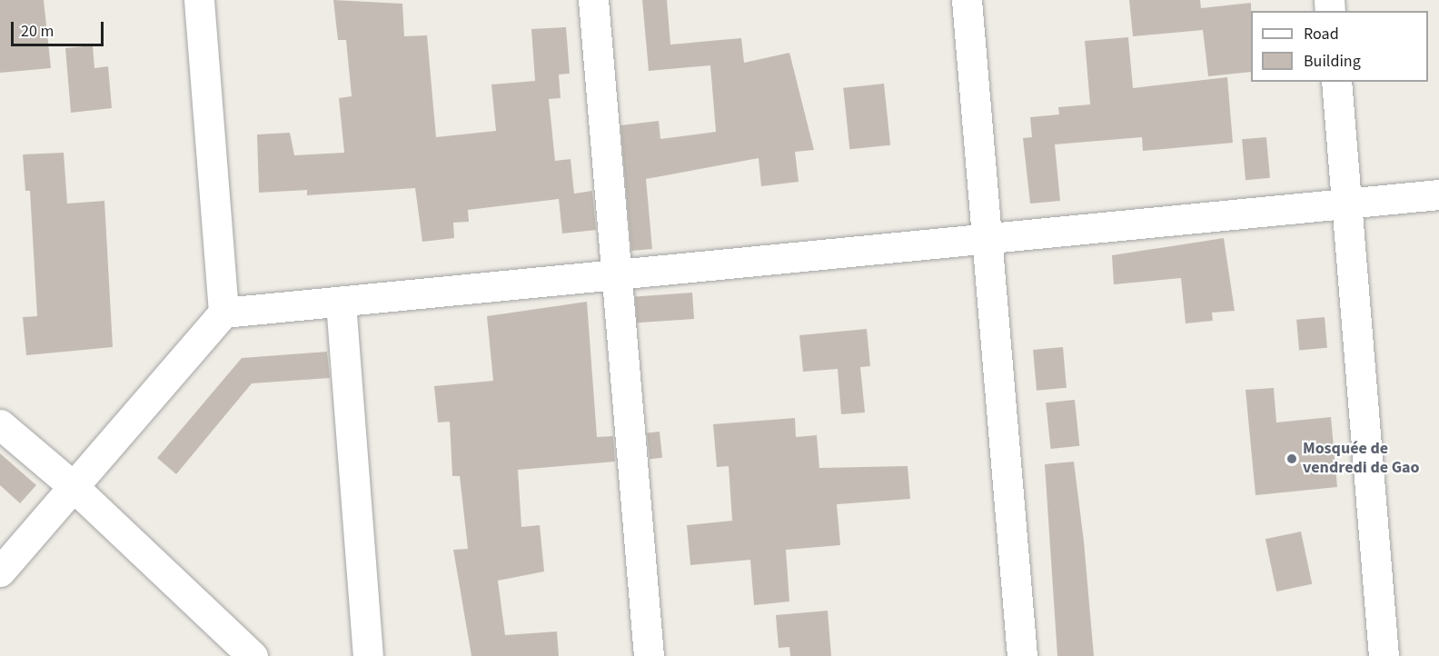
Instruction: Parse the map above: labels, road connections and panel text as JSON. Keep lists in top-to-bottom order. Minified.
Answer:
{"places":["Mosquée de vendredi de Gao"],"legend":["Road","Building"],"scale_bar":"20 m"}
